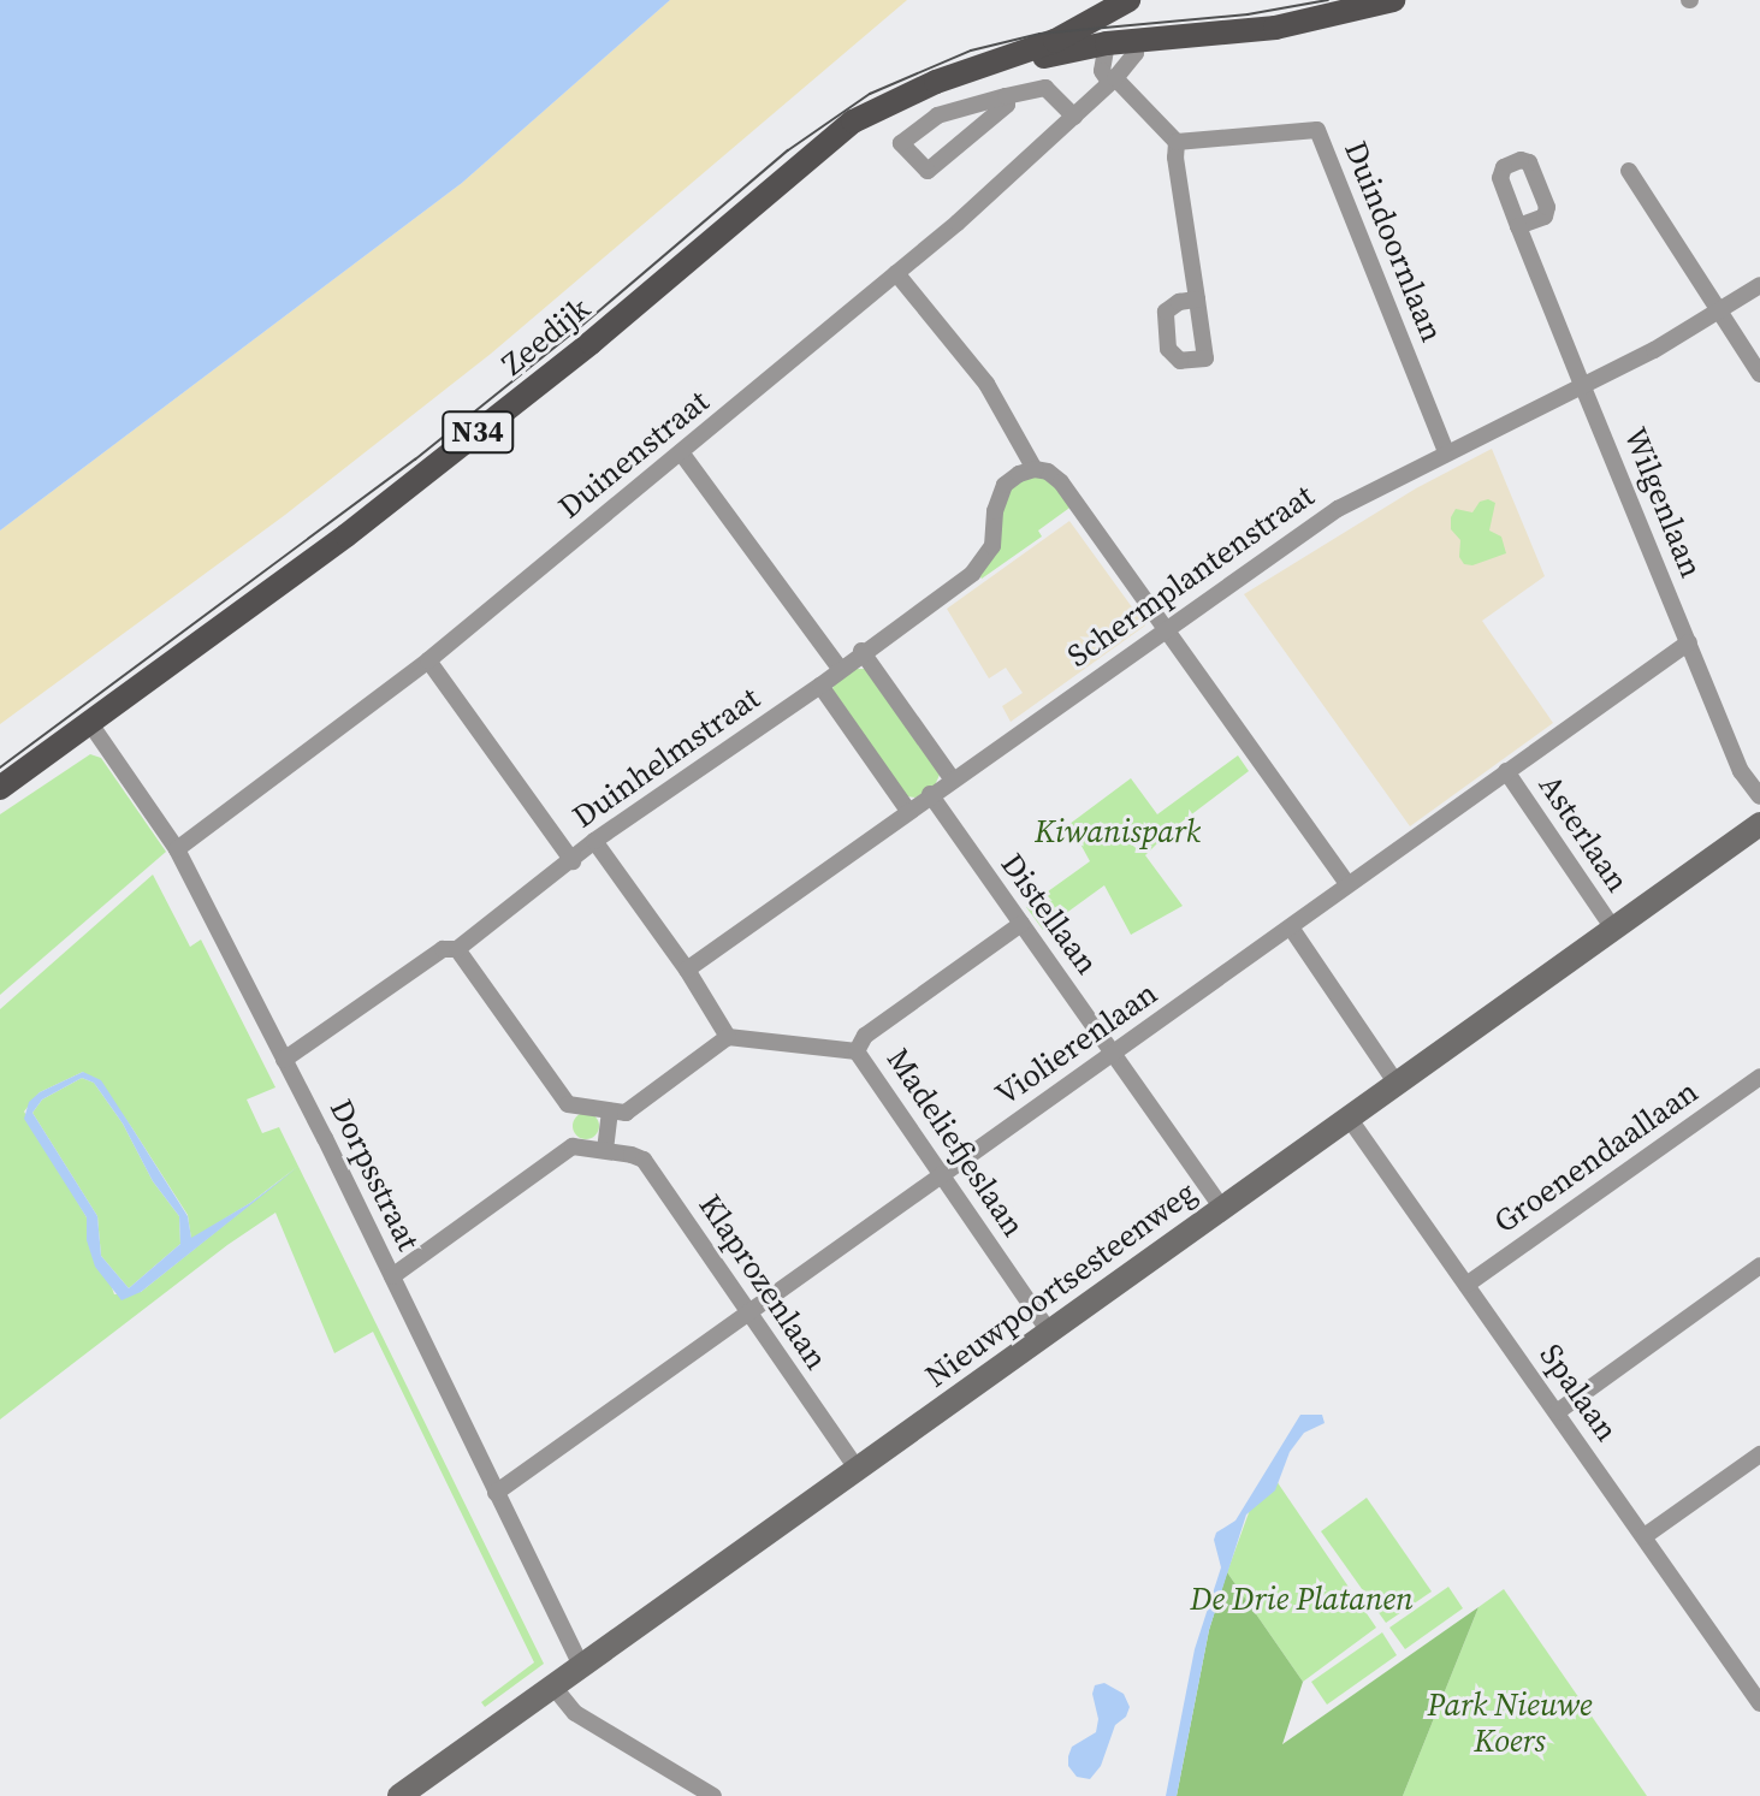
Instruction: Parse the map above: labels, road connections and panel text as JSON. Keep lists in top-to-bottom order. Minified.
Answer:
{"streets":{"main road":["Zeedijk","N34","Nieuwpoortsesteenweg"],"street":["Duindoornlaan","Duinenstraat","Wilgenlaan","Schermplantenstraat","Duinhelmstraat","Asterlaan","Distellaan","Violierenlaan","Madeliefjeslaan","Groenendaallaan","Dorpsstraat","Klaprozenlaan","Spalaan"]},"crossings":[["Duindoornlaan","Schermplantenstraat"],["Zeedijk","N34"],["Zeedijk","Dorpsstraat"],["N34","Duinenstraat"],["Duinenstraat","Dorpsstraat"],["Wilgenlaan","Schermplantenstraat"],["Wilgenlaan","Violierenlaan"],["Schermplantenstraat","Distellaan"],["Duinhelmstraat","Dorpsstraat"],["Asterlaan","Violierenlaan"],["Asterlaan","Nieuwpoortsesteenweg"],["Distellaan","Violierenlaan"],["Distellaan","Nieuwpoortsesteenweg"],["Violierenlaan","Madeliefjeslaan"],["Violierenlaan","Dorpsstraat"],["Violierenlaan","Klaprozenlaan"],["Madeliefjeslaan","Nieuwpoortsesteenweg"],["Groenendaallaan","Spalaan"],["Dorpsstraat","Nieuwpoortsesteenweg"],["Klaprozenlaan","Nieuwpoortsesteenweg"],["Nieuwpoortsesteenweg","Spalaan"]],"parks":["Kiwanispark","De Drie Platanen","Park Nieuwe Koers"]}
